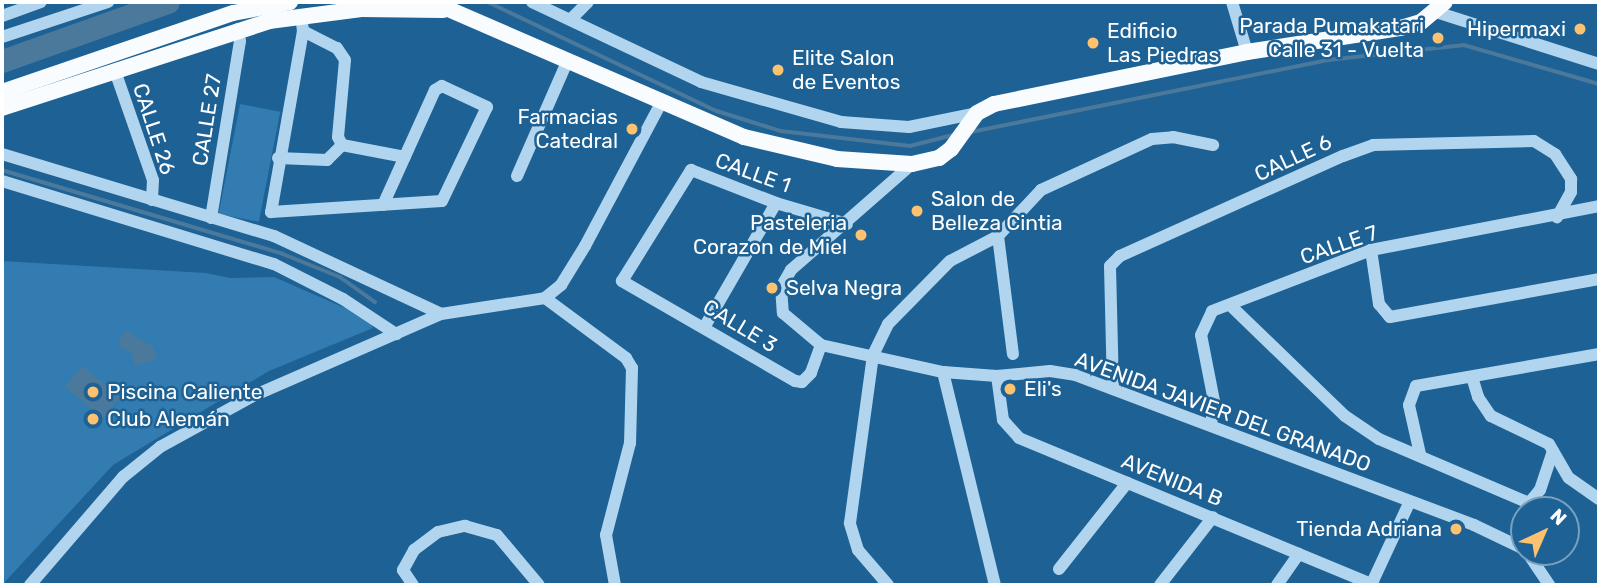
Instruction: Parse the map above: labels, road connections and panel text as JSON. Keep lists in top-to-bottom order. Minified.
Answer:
{"streets":{"street":["CALLE 27","CALLE 26","CALLE 6","CALLE 1","CALLE 7","CALLE 3","AVENIDA JAVIER DEL GRANADO","AVENIDA B"]},"crossings":[["CALLE 6","CALLE 7"],["CALLE 6","AVENIDA JAVIER DEL GRANADO"],["CALLE 1","CALLE 3"],["CALLE 1","AVENIDA JAVIER DEL GRANADO"],["CALLE 7","AVENIDA JAVIER DEL GRANADO"],["CALLE 3","AVENIDA JAVIER DEL GRANADO"],["AVENIDA JAVIER DEL GRANADO","AVENIDA B"]],"places":["Hipermaxi","Parada Pumakatari Calle 31 - Vuelta","Edificio Las Piedras","Elite Salon de Eventos","Farmacias Catedral","Salon de Belleza Cintia","Pasteleria Corazon de Miel","Selva Negra","Eli's","Piscina Caliente","Club Alemán","Tienda Adriana"],"north":"top right"}
